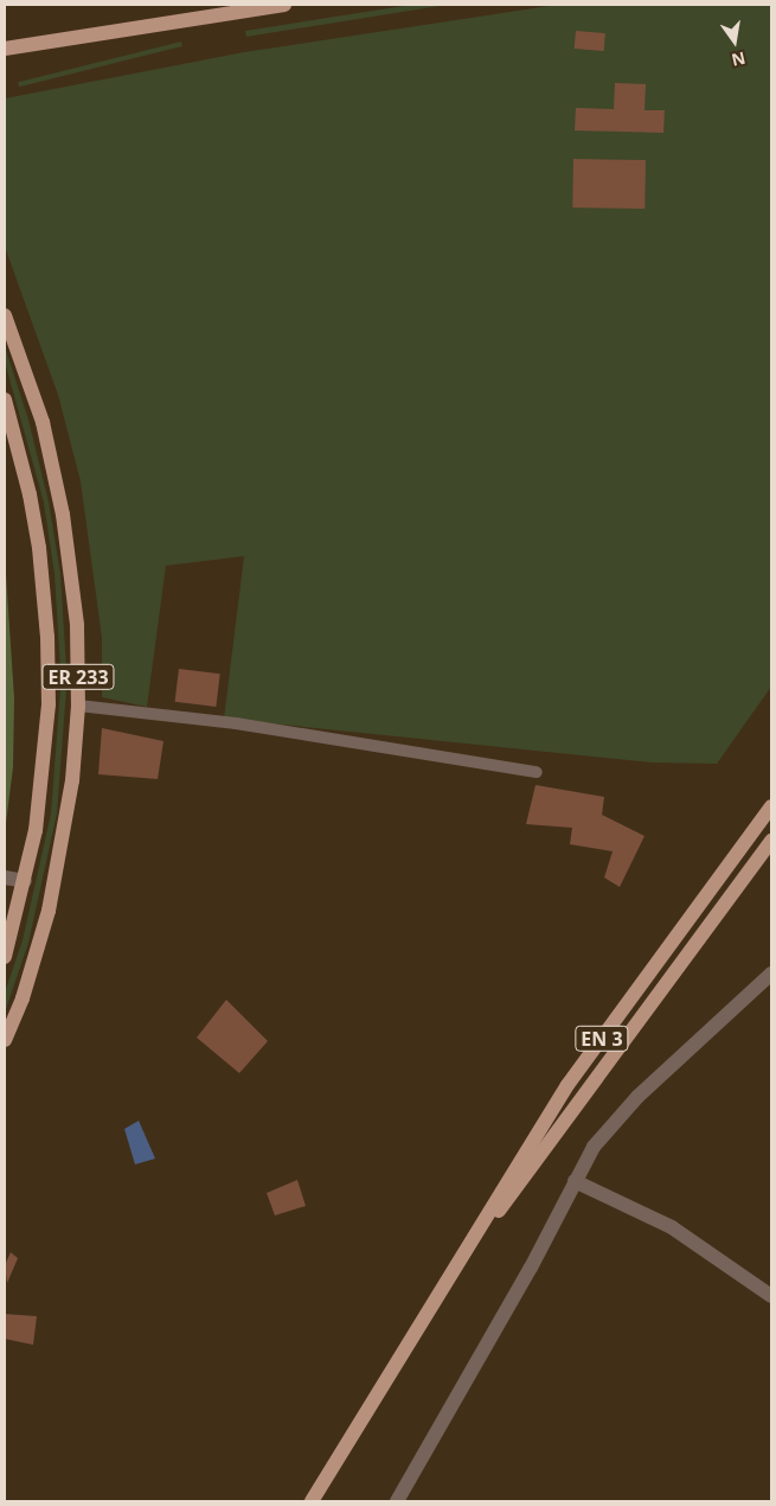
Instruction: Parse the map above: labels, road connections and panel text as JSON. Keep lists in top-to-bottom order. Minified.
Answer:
{"streets":{"main road":["ER 233","EN 3"]},"north":"bottom"}
